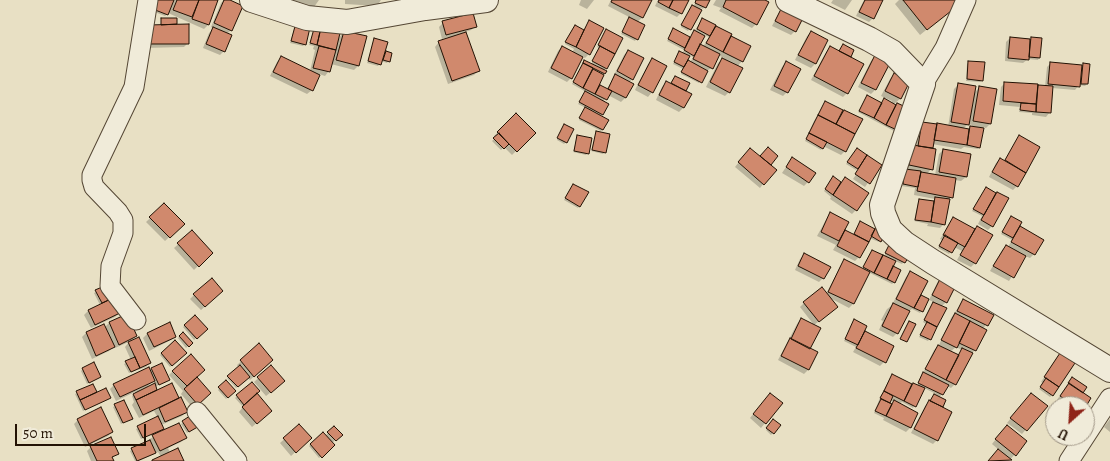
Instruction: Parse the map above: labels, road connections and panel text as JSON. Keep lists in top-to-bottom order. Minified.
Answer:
{"scale_bar":"50 m","north":"bottom left"}
